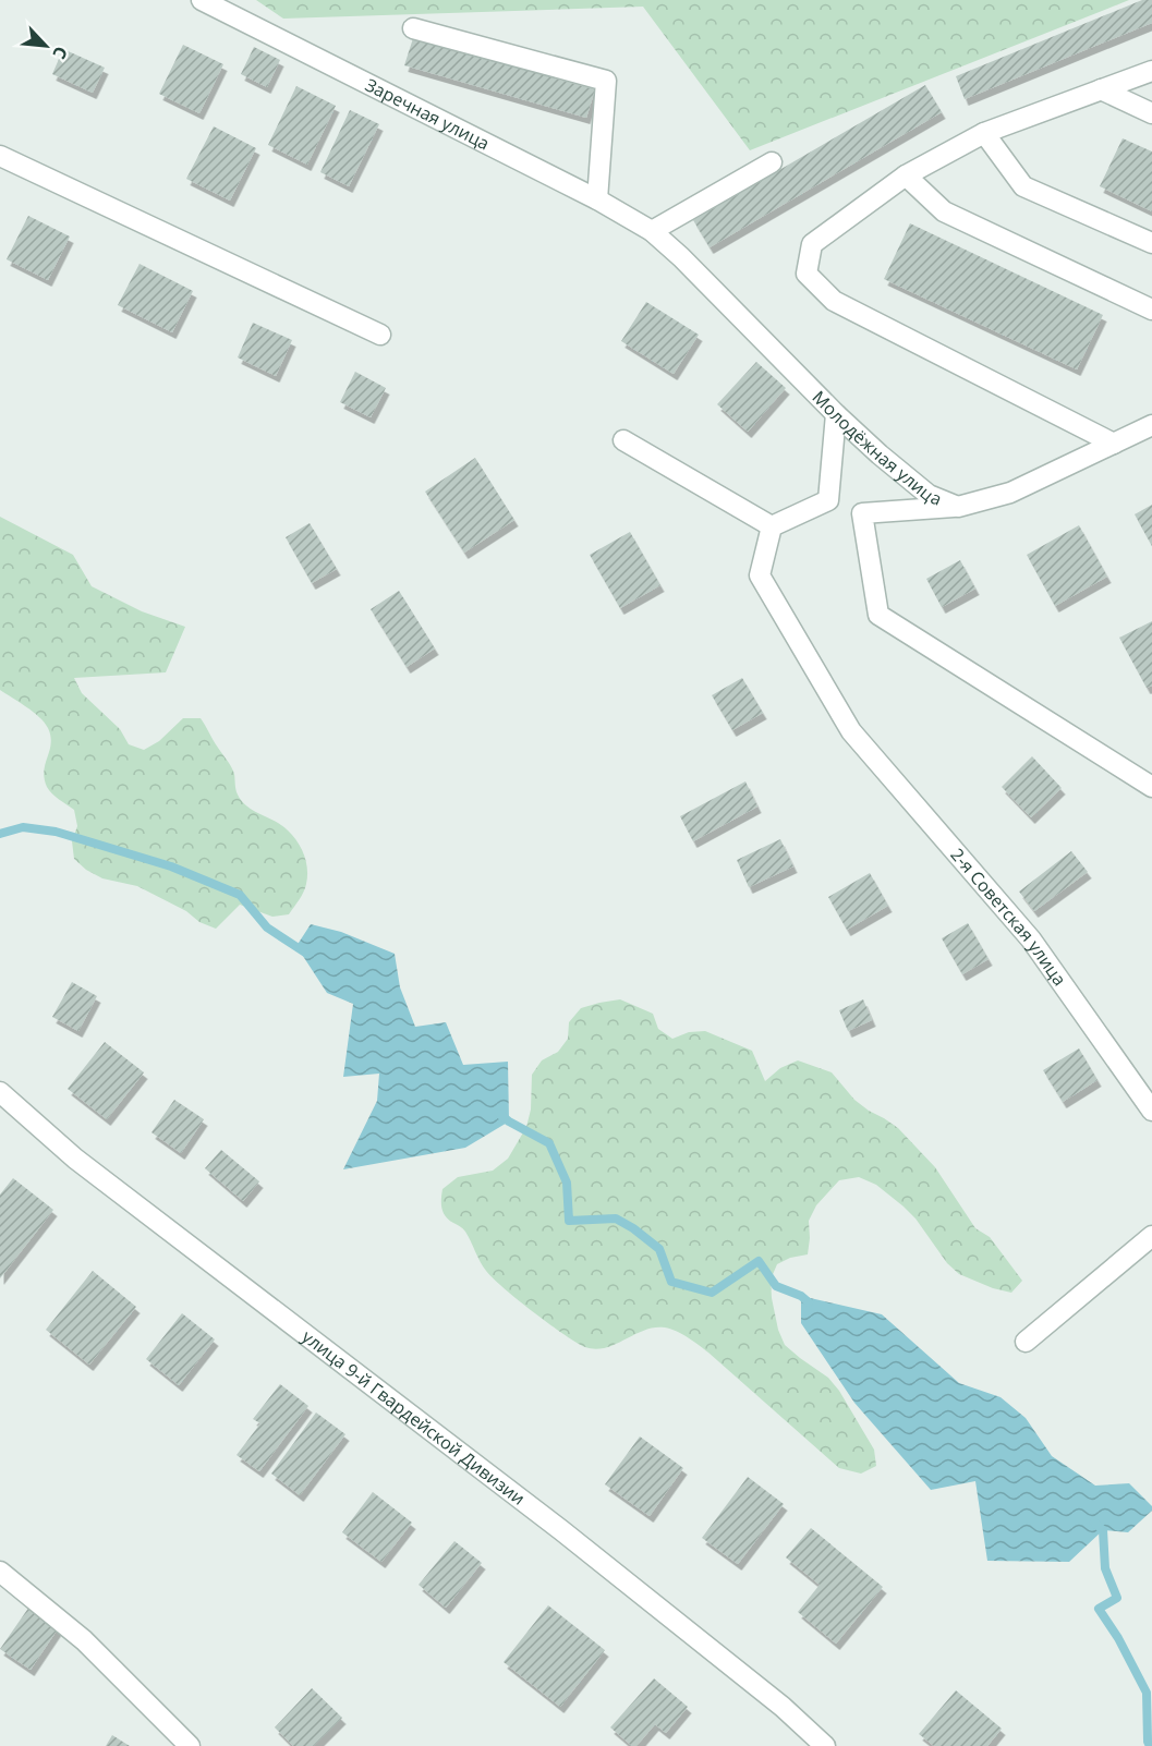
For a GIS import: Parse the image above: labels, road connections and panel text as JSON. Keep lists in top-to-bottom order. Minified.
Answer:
{"streets":{"street":["Заречная улица","Молодёжная улица","2-я Советская улица","улица 9-й Гвардейской Дивизии"]},"crossings":[["Заречная улица","Молодёжная улица"]],"north":"bottom right"}
